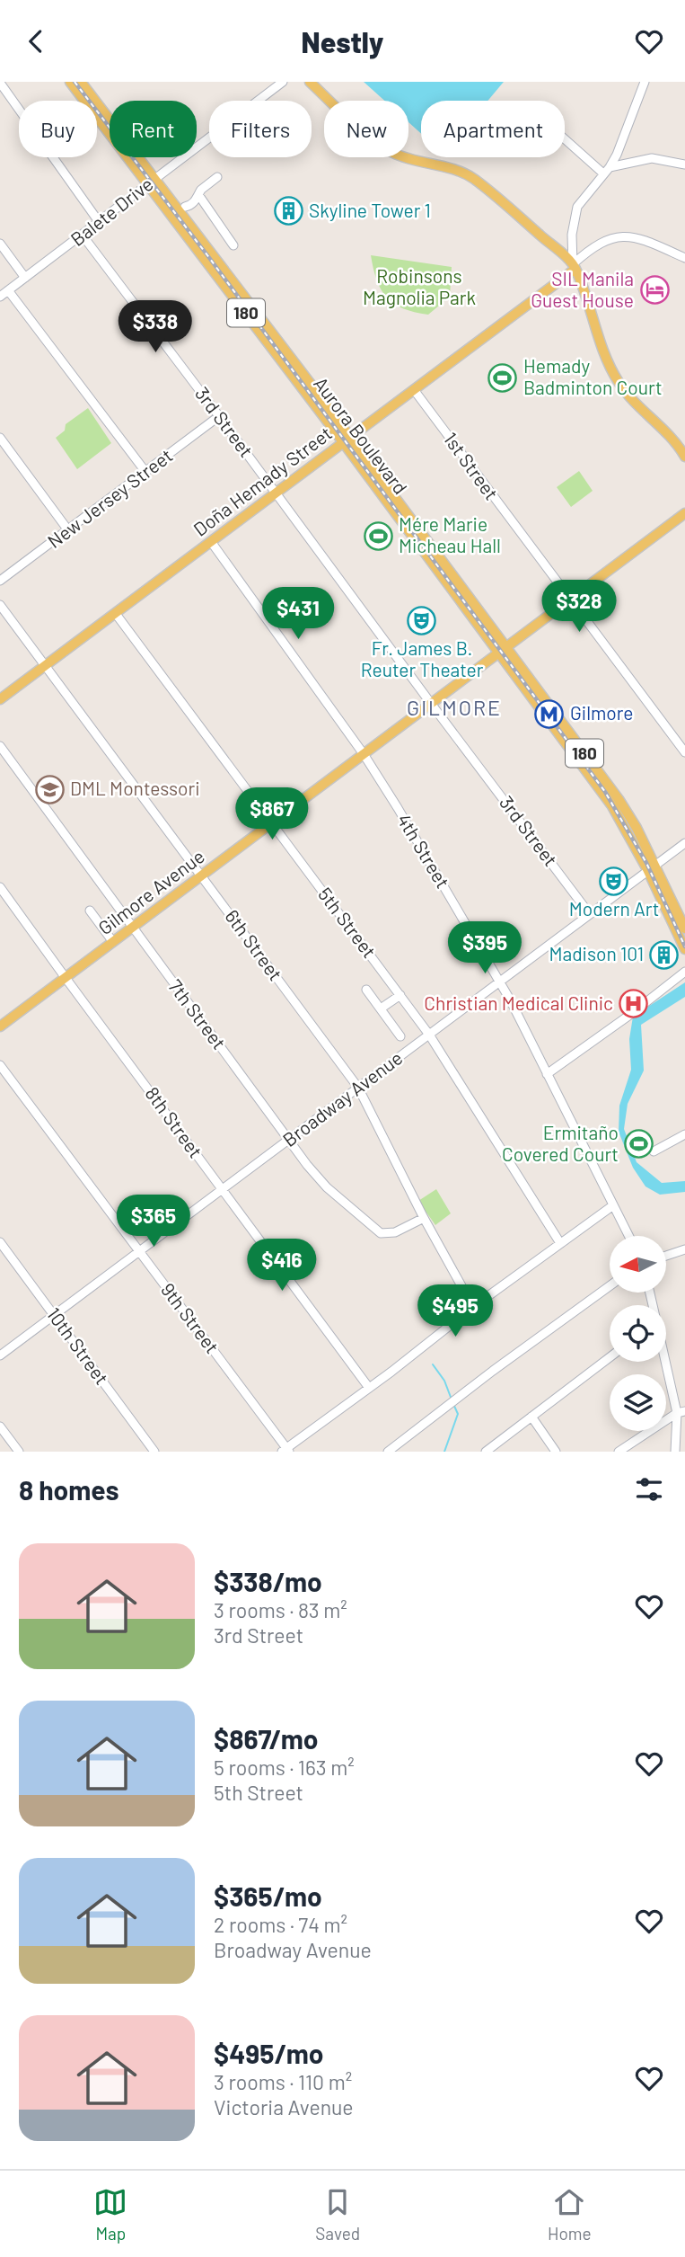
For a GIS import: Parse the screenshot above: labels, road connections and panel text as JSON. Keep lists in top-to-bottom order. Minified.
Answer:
{"streets":{"main road":["180","Aurora Boulevard","Doña Hemady Street","Gilmore Avenue"],"street":["Balete Drive","3rd Street","1st Street","New Jersey Street","4th Street","5th Street","6th Street","7th Street","Broadway Avenue","8th Street","9th Street","10th Street"]},"crossings":[["Balete Drive","3rd Street"],["Balete Drive","Aurora Boulevard"],["3rd Street","Doña Hemady Street"],["3rd Street","New Jersey Street"],["3rd Street","Gilmore Avenue"],["3rd Street","Broadway Avenue"],["Aurora Boulevard","Doña Hemady Street"],["Aurora Boulevard","Gilmore Avenue"],["Aurora Boulevard","Broadway Avenue"],["1st Street","Doña Hemady Street"],["1st Street","Gilmore Avenue"],["Doña Hemady Street","4th Street"],["Doña Hemady Street","5th Street"],["Doña Hemady Street","6th Street"],["4th Street","Gilmore Avenue"],["4th Street","Broadway Avenue"],["Gilmore Avenue","5th Street"],["Gilmore Avenue","6th Street"],["Gilmore Avenue","7th Street"],["Gilmore Avenue","8th Street"],["5th Street","Broadway Avenue"],["6th Street","7th Street"],["6th Street","Broadway Avenue"],["7th Street","Broadway Avenue"],["Broadway Avenue","8th Street"],["Broadway Avenue","9th Street"],["Broadway Avenue","10th Street"]],"districts":["GILMORE"],"parks":["Robinsons Magnolia Park"],"places":{"building":["Skyline Tower 1","Madison 101"],"hotel":["SIL Manila Guest House"],"sports":["Hemady Badminton Court","Mére Marie Micheau Hall","Ermitaño Covered Court"],"theatre":["Fr. James B. Reuter Theater","Modern Art"],"metro station":["Gilmore"],"school or university":["DML Montessori"],"hospital":["Christian Medical Clinic"]},"north":"left","page":{"header":"Nestly","chip":["Buy","Rent","Filters","New","Apartment"],"price":["$338","$328","$431","$867","$395","$365","$416","$495"],"heading":"8 homes","list":[{"name":"$338/mo","note":"3 rooms · 83 m² · 3rd Street"},{"name":"$867/mo","note":"5 rooms · 163 m² · 5th Street"},{"name":"$365/mo","note":"2 rooms · 74 m² · Broadway Avenue"},{"name":"$495/mo","note":"3 rooms · 110 m² · Victoria Avenue"}],"tabs":["Map","Saved","Home"]}}
